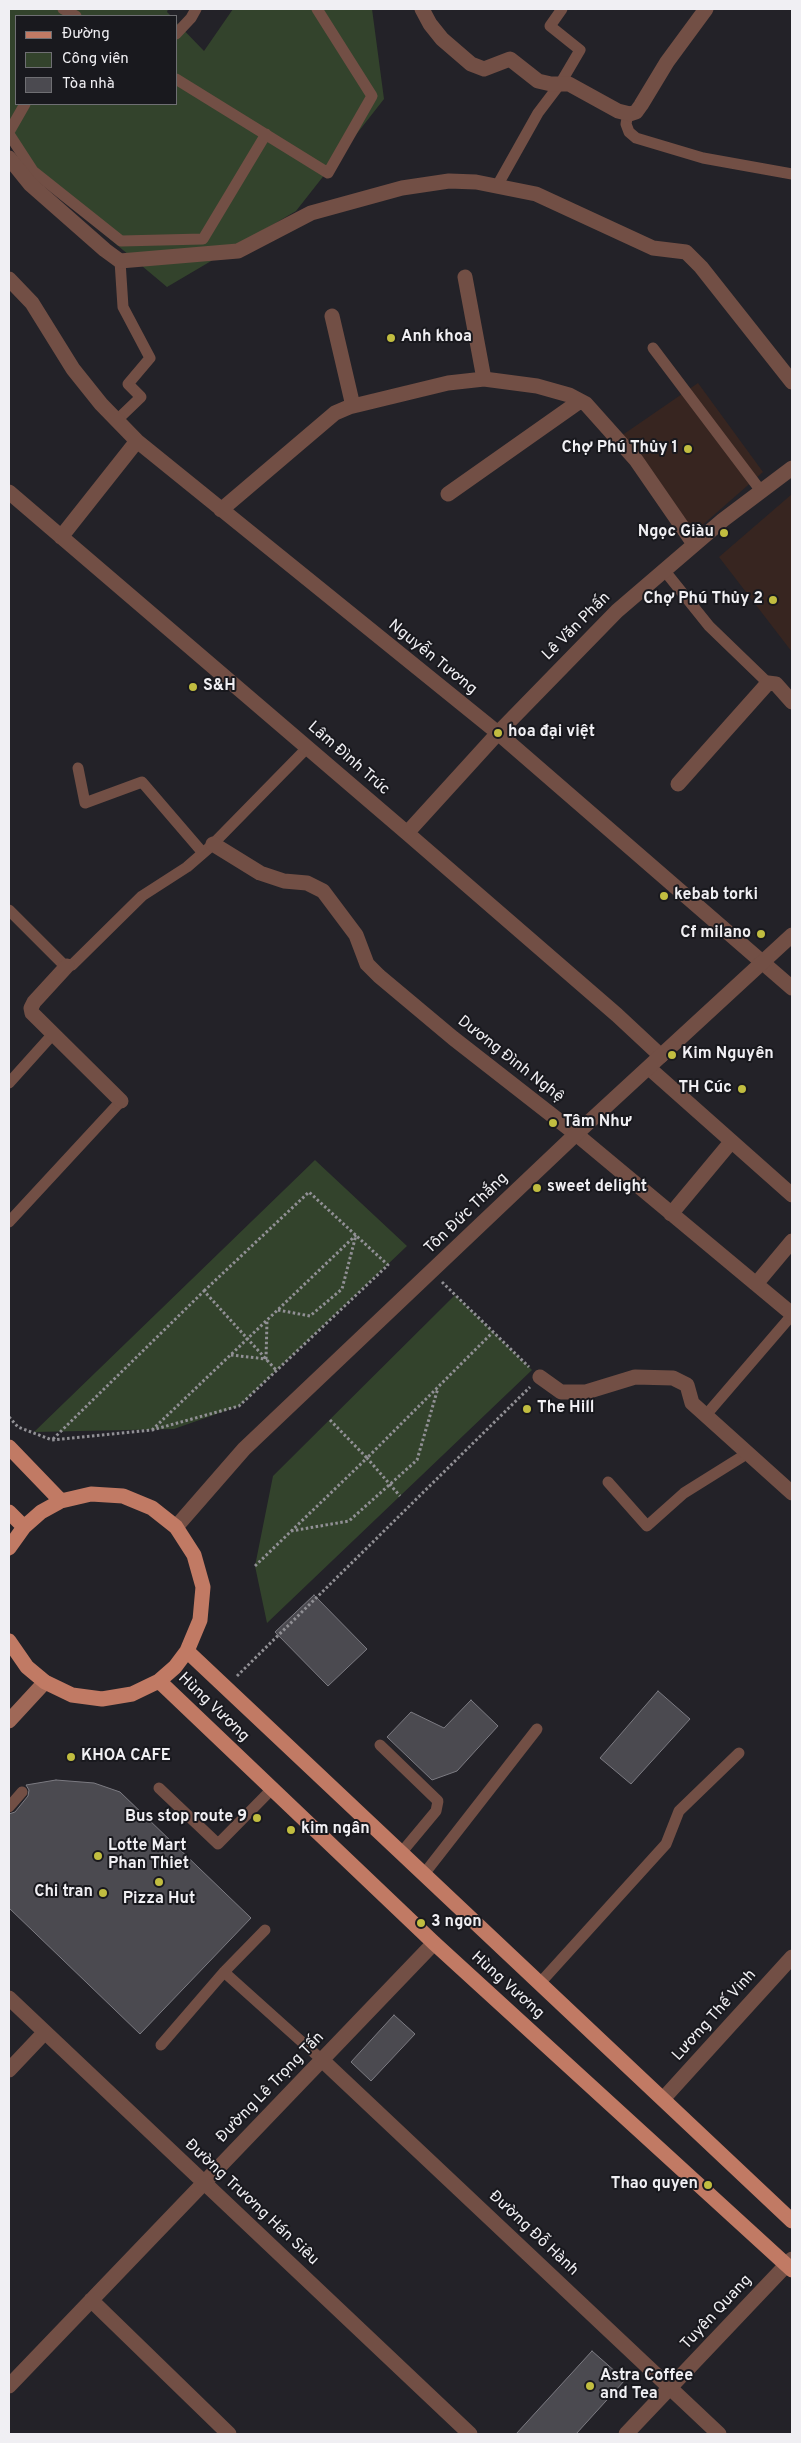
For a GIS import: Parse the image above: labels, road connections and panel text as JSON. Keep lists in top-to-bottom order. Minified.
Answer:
{"streets":{"main road":["Hùng Vương"],"street":["Lê Văn Phấn","Nguyễn Tương","Lâm Đình Trúc","Dương Đình Nghệ","Tôn Đức Thắng","Lương Thế Vinh","Đường Lê Trọng Tấn","Đường Trương Hán Siêu","Đường Đỗ Hành","Tuyên Quang"]},"crossings":[["Lê Văn Phấn","Nguyễn Tương"],["Lê Văn Phấn","Lâm Đình Trúc"],["Nguyễn Tương","Tôn Đức Thắng"],["Lâm Đình Trúc","Tôn Đức Thắng"],["Dương Đình Nghệ","Tôn Đức Thắng"],["Hùng Vương","Lương Thế Vinh"],["Hùng Vương","Đường Lê Trọng Tấn"],["Hùng Vương","Tuyên Quang"],["Đường Lê Trọng Tấn","Đường Trương Hán Siêu"],["Đường Lê Trọng Tấn","Đường Đỗ Hành"],["Đường Đỗ Hành","Tuyên Quang"]],"places":["Anh khoa","Chợ Phú Thủy 1","Ngọc Giàu","Chợ Phú Thủy 2","S&H","hoa đại việt","kebab torki","Cf milano","Kim Nguyên","TH Cúc","Tâm Như","sweet delight","The Hill","KHOA CAFE","Bus stop route 9","kim ngân","Lotte Mart Phan Thiet","Pizza Hut","Chi tran","3 ngon","Thao quyen","Astra Coffee and Tea"],"legend":["Đường","Công viên","Tòa nhà"]}
